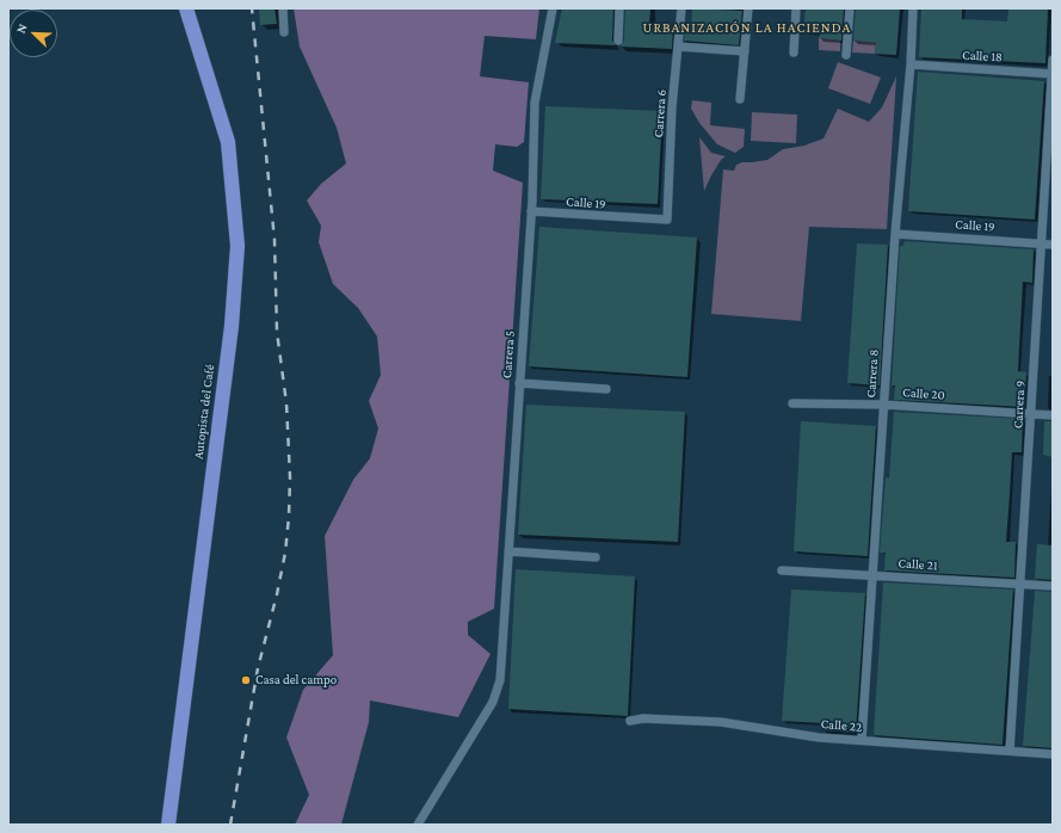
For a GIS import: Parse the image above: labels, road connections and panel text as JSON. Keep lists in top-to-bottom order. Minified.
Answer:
{"streets":{"highway":["Autopista del Café"],"street":["Calle 18","Carrera 6","Calle 19","Carrera 5","Carrera 8","Calle 20","Carrera 9","Calle 21","Calle 22"]},"crossings":[["Calle 18","Carrera 8"],["Calle 18","Carrera 9"],["Carrera 6","Calle 19"],["Calle 19","Carrera 5"],["Calle 19","Carrera 8"],["Calle 19","Carrera 9"],["Carrera 8","Calle 20"],["Carrera 8","Calle 21"],["Carrera 8","Calle 22"],["Calle 20","Carrera 9"],["Carrera 9","Calle 21"],["Carrera 9","Calle 22"]],"districts":["URBANIZACIÓN LA HACIENDA"],"places":["Casa del campo"],"north":"top left"}
